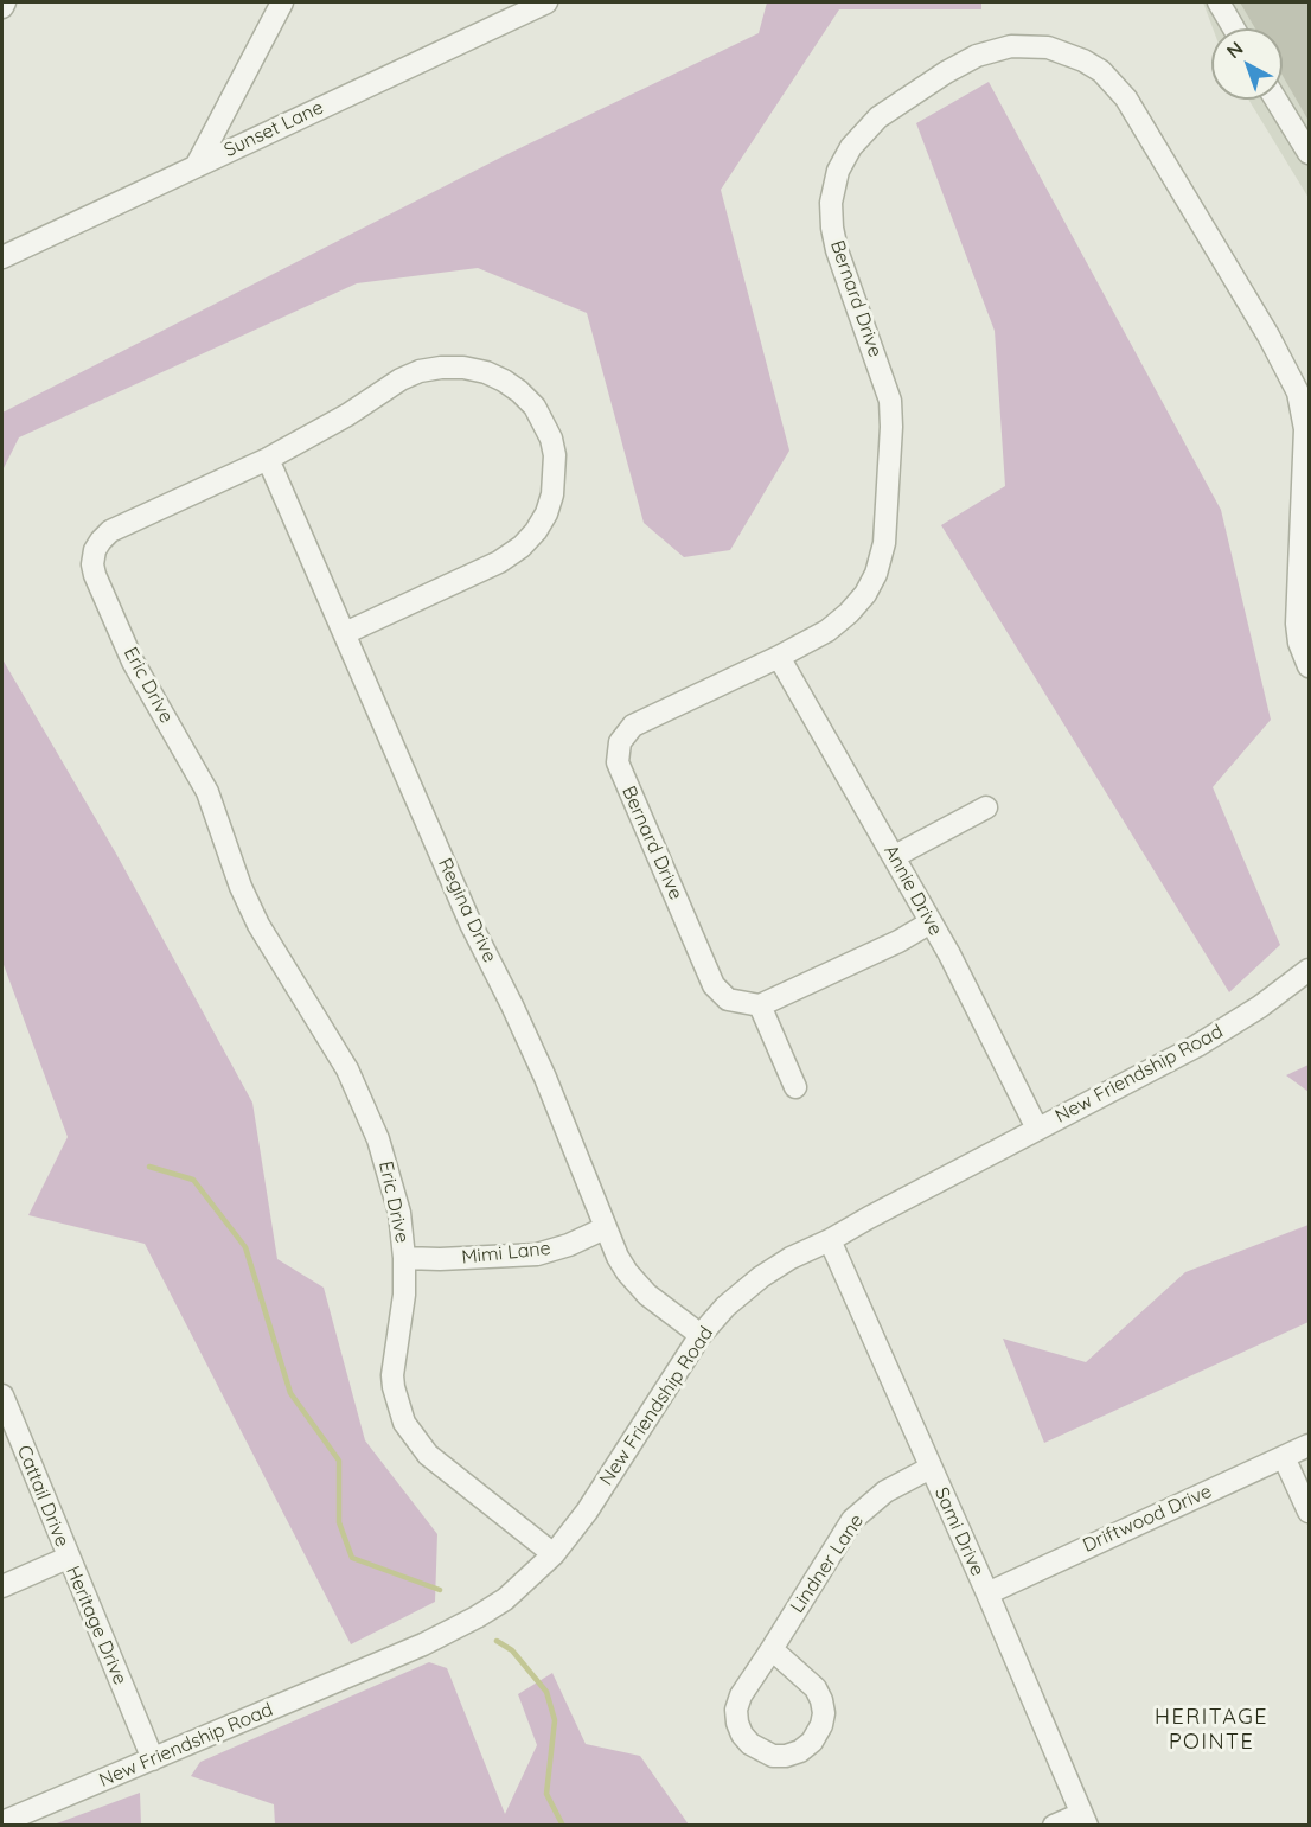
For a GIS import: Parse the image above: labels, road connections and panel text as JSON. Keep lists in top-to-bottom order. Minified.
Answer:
{"streets":{"street":["Sunset Lane","Bernard Drive","Eric Drive","Annie Drive","Regina Drive","New Friendship Road","Mimi Lane","Cattail Drive","Driftwood Drive","Sami Drive","Lindner Lane","Heritage Drive"]},"crossings":[["Bernard Drive","Annie Drive"],["Eric Drive","Regina Drive"],["Eric Drive","New Friendship Road"],["Eric Drive","Mimi Lane"],["Annie Drive","New Friendship Road"],["Regina Drive","New Friendship Road"],["Regina Drive","Mimi Lane"],["New Friendship Road","Sami Drive"],["New Friendship Road","Heritage Drive"],["Cattail Drive","Heritage Drive"],["Driftwood Drive","Sami Drive"],["Sami Drive","Lindner Lane"]],"districts":["HERITAGE POINTE"],"north":"top left"}
